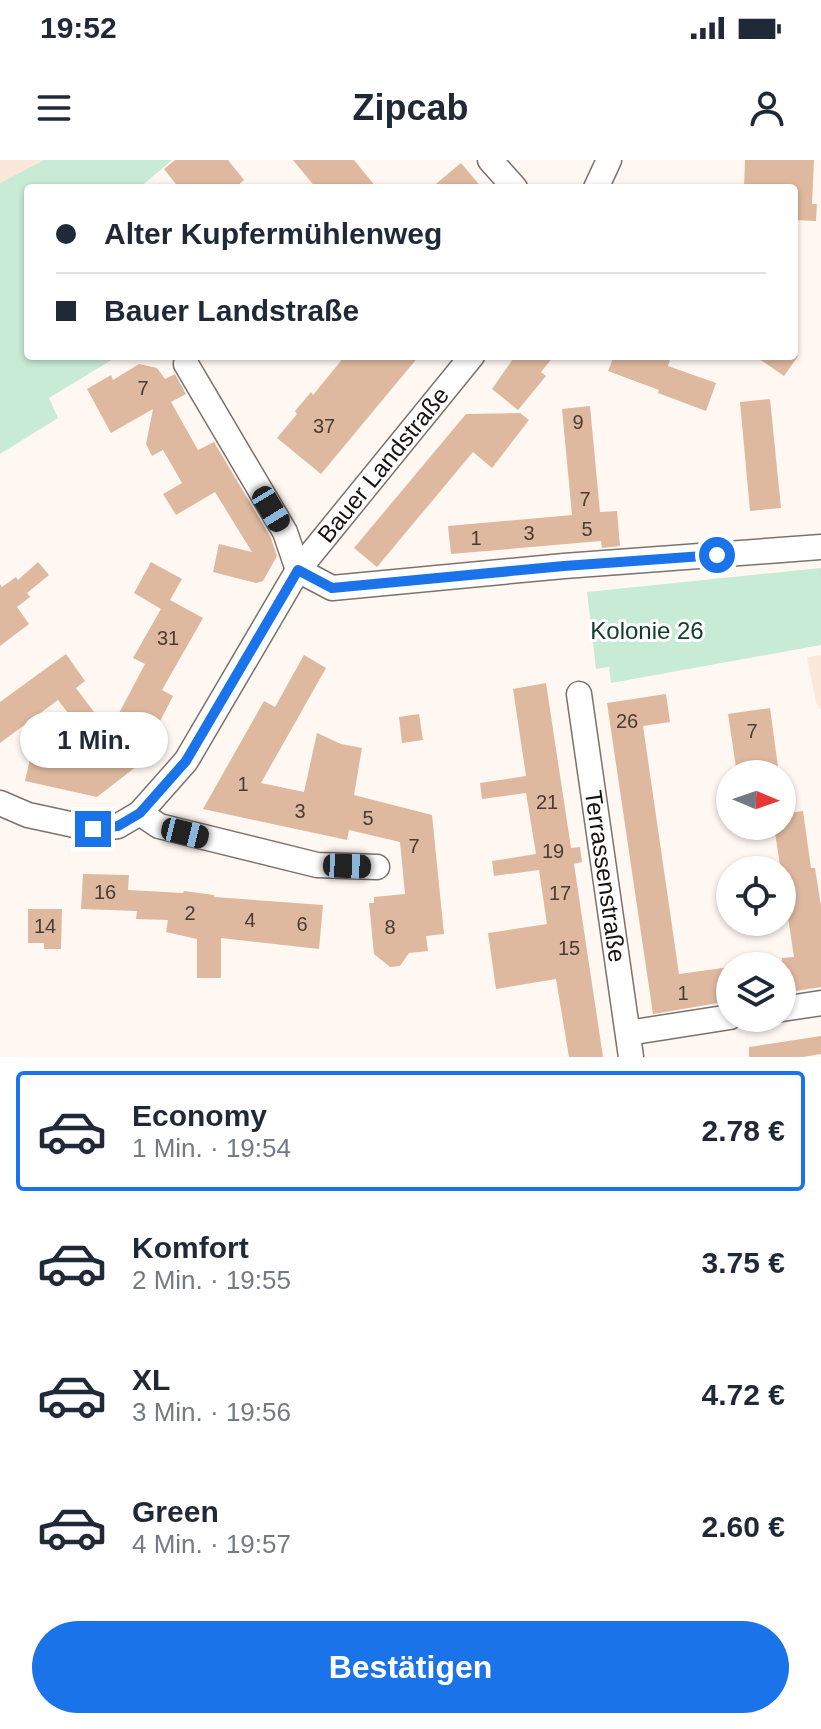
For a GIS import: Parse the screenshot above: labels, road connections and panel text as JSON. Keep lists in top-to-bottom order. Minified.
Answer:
{"streets":{"street":["Bauer Landstraße","Terrassenstraße"]},"parks":["Kolonie 26"],"house_numbers":["7","9","37","7","5","3","1","31","26","7","1","21","3","5","7","19","16","17","2","4","6","14","8","15","1"],"north":"right","page":{"status":"19:52","header":"Zipcab","banner":["Alter Kupfermühlenweg","Bauer Landstraße"],"bubble":"1 Min.","list":[{"name":"Economy","note":"1 Min. · 19:54","value":"2.78 €"},{"name":"Komfort","note":"2 Min. · 19:55","value":"3.75 €"},{"name":"XL","note":"3 Min. · 19:56","value":"4.72 €"},{"name":"Green","note":"4 Min. · 19:57","value":"2.60 €"}],"buttons":"Bestätigen"}}
